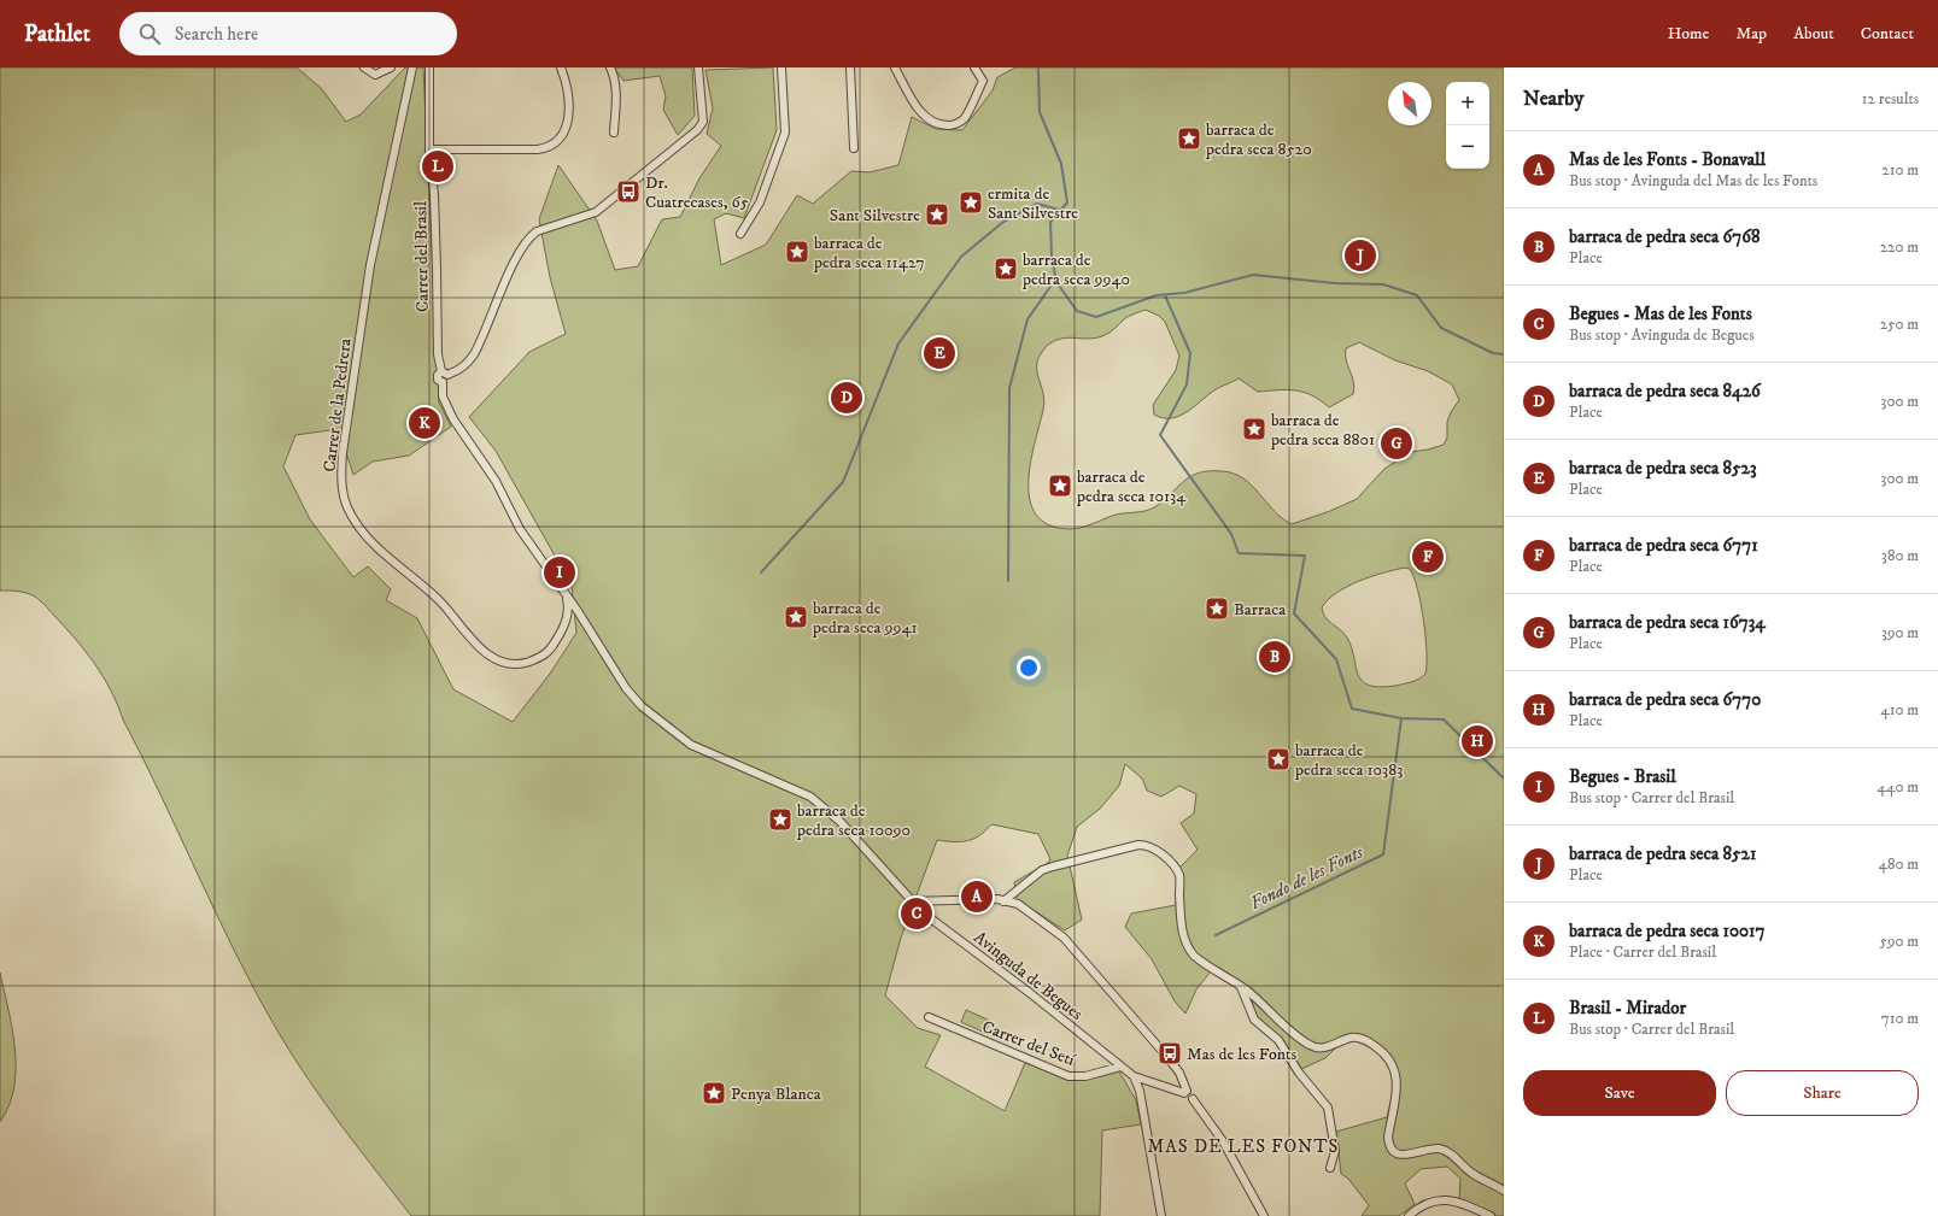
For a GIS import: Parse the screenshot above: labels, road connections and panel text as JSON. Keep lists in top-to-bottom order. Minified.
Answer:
{"streets":{"street":["Carrer del Brasil","Carrer de la Pedrera","Avinguda de Begues","Carrer del Setí"]},"crossings":[["Carrer del Brasil","Carrer de la Pedrera"],["Carrer del Brasil","Avinguda de Begues"],["Carrer de la Pedrera","Avinguda de Begues"],["Avinguda de Begues","Carrer del Setí"]],"districts":["MAS DE LES FONTS"],"water":["Fondo de les Fonts"],"places":{"place":["barraca de pedra seca 8520","ermita de Sant Silvestre","Sant Silvestre","barraca de pedra seca 11427","barraca de pedra seca 9940","barraca de pedra seca 8801","barraca de pedra seca 10134","Barraca","barraca de pedra seca 9941","barraca de pedra seca 10383","barraca de pedra seca 10090","Penya Blanca"],"bus stop":["Dr. Cuatrecases, 65","Mas de les Fonts"]},"north":"top left","page":{"header":"Pathlet","search":"Search here","nav":["Home","Map","About","Contact"],"heading":["Nearby","12 results"],"map_buttons":["+","−"],"list":[{"mark":"A","name":"Mas de les Fonts - Bonavall","note":"Bus stop · Avinguda del Mas de les Fonts","value":"210 m"},{"mark":"B","name":"barraca de pedra seca 6768","note":"Place","value":"220 m"},{"mark":"C","name":"Begues - Mas de les Fonts","note":"Bus stop · Avinguda de Begues","value":"250 m"},{"mark":"D","name":"barraca de pedra seca 8426","note":"Place","value":"300 m"},{"mark":"E","name":"barraca de pedra seca 8523","note":"Place","value":"300 m"},{"mark":"F","name":"barraca de pedra seca 6771","note":"Place","value":"380 m"},{"mark":"G","name":"barraca de pedra seca 16734","note":"Place","value":"390 m"},{"mark":"H","name":"barraca de pedra seca 6770","note":"Place","value":"410 m"},{"mark":"I","name":"Begues - Brasil","note":"Bus stop · Carrer del Brasil","value":"440 m"},{"mark":"J","name":"barraca de pedra seca 8521","note":"Place","value":"480 m"},{"mark":"K","name":"barraca de pedra seca 10017","note":"Place · Carrer del Brasil","value":"590 m"},{"mark":"L","name":"Brasil - Mirador","note":"Bus stop · Carrer del Brasil","value":"710 m"}],"pins":["L","J","E","D","K","G","F","I","B","H","A","C"],"buttons":["Save","Share"]}}
